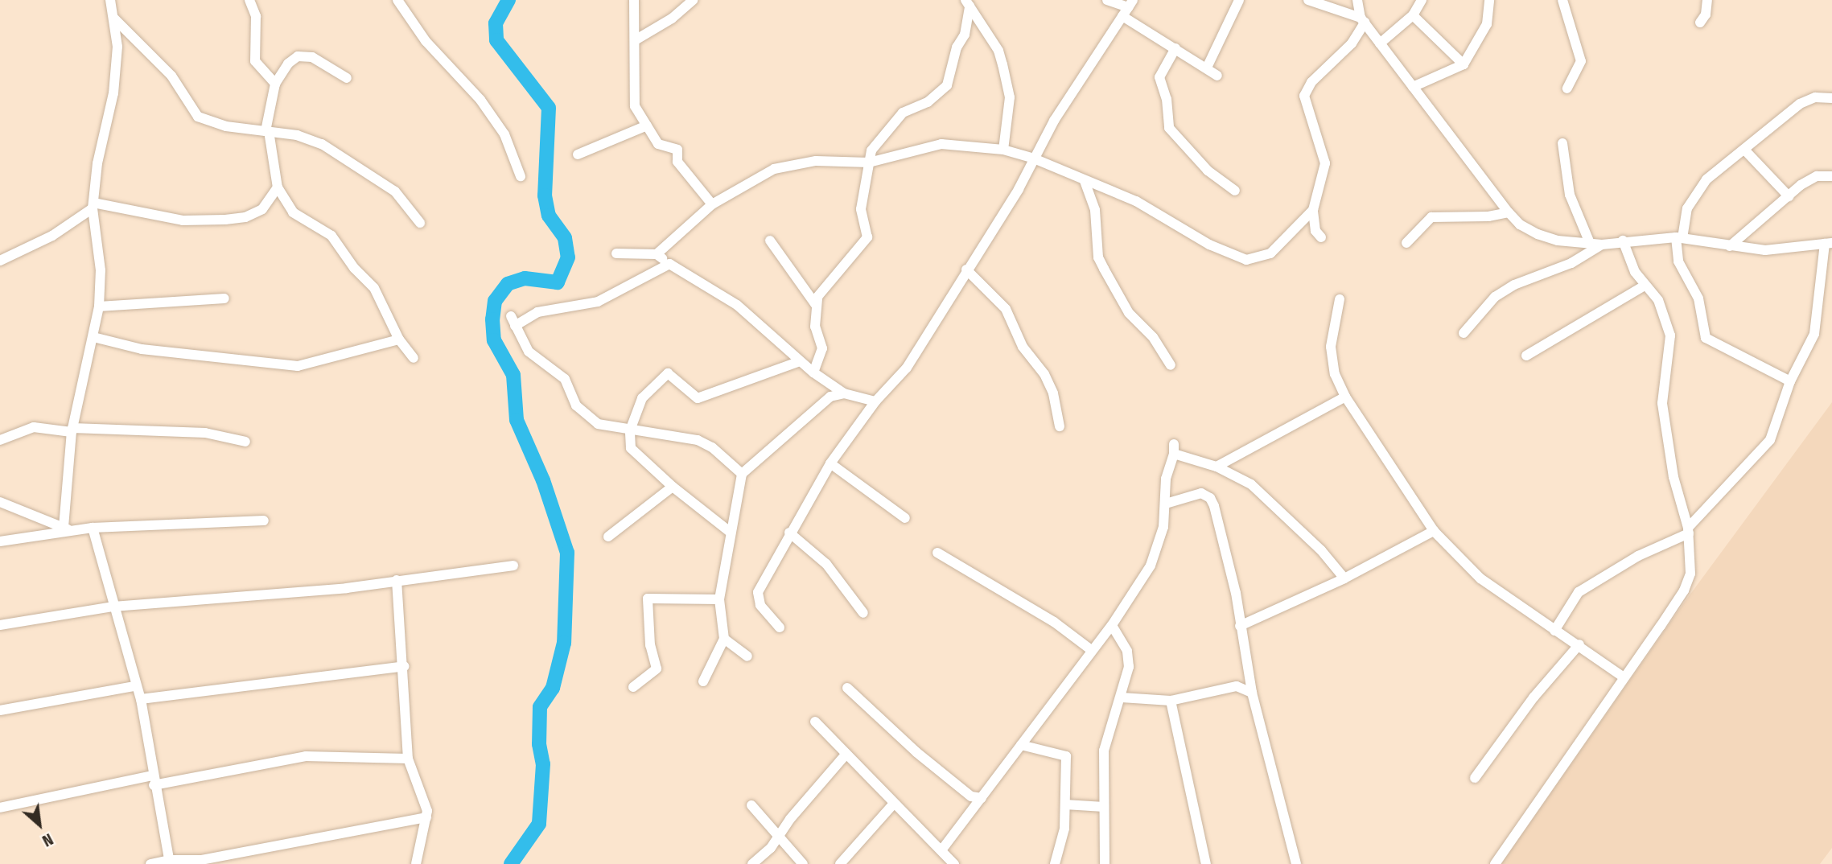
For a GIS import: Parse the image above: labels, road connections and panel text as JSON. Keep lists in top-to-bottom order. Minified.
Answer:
{"north":"bottom right"}
